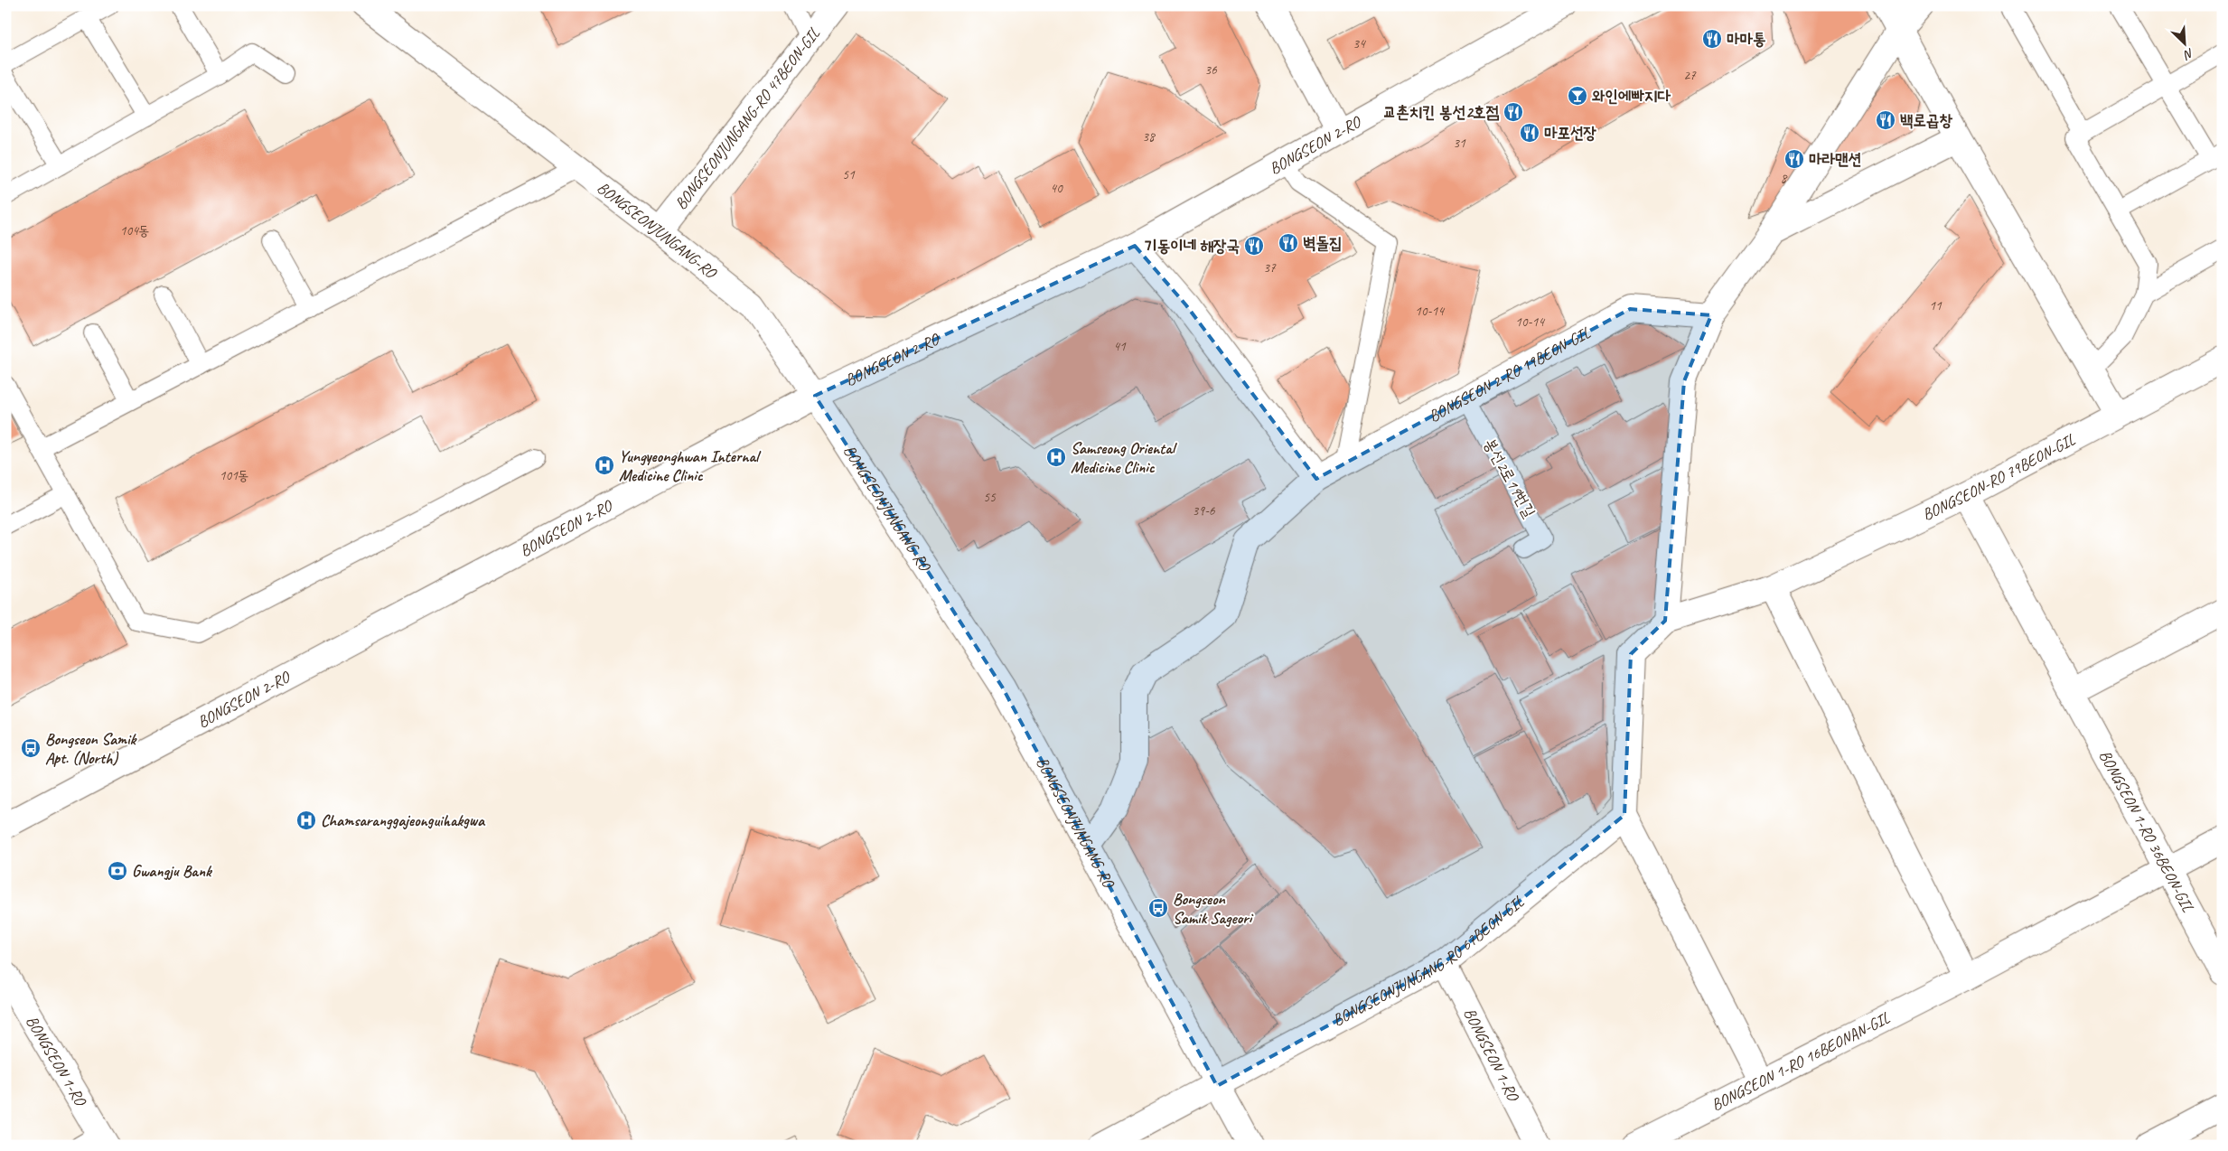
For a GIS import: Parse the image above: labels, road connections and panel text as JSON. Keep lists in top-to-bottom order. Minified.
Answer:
{"streets":{"street":["BONGSEONJUNGANG-RO 47BEON-GIL","BONGSEON 2-RO","BONGSEONJUNGANG-RO","BONGSEON 2-RO 19BEON-GIL","BONGSEON-RO 79BEON-GIL","BONGSEON 1-RO 36BEON-GIL","BONGSEONJUNGANG-RO 67BEON-GIL","BONGSEON 1-RO","BONGSEON 1-RO 16BEONAN-GIL"],"lane":["봉선2로19번길"]},"crossings":[["BONGSEONJUNGANG-RO 47BEON-GIL","BONGSEONJUNGANG-RO"],["BONGSEON 2-RO","BONGSEONJUNGANG-RO"],["BONGSEONJUNGANG-RO","BONGSEON 2-RO 19BEON-GIL"],["BONGSEONJUNGANG-RO","BONGSEONJUNGANG-RO 67BEON-GIL"],["BONGSEON 2-RO 19BEON-GIL","봉선2로19번길"],["BONGSEON-RO 79BEON-GIL","BONGSEON 1-RO 36BEON-GIL"],["BONGSEON 1-RO 36BEON-GIL","BONGSEON 1-RO 16BEONAN-GIL"],["BONGSEONJUNGANG-RO 67BEON-GIL","BONGSEON 1-RO"]],"places":{"restaurant":["마마통","교촌치킨 봉선2호점","백로곱창","마포선장","마라맨션","벽돌집","기동이네 해장국"],"bar":["와인에빠지다"],"hospital":["Samseong Oriental Medicine Clinic","Yungyeonghwan Internal Medicine Clinic","Chamsaranggajeonguihakgwa"],"bus stop":["Bongseon Samik Apt. (North)","Bongseon Samik Sageori"],"bank":["Gwangju Bank"]},"house_numbers":["34","36","27","38","31","51","8","40","104동","37","11","10-14","10-14","41","101동","55","39-6"],"north":"bottom right"}
